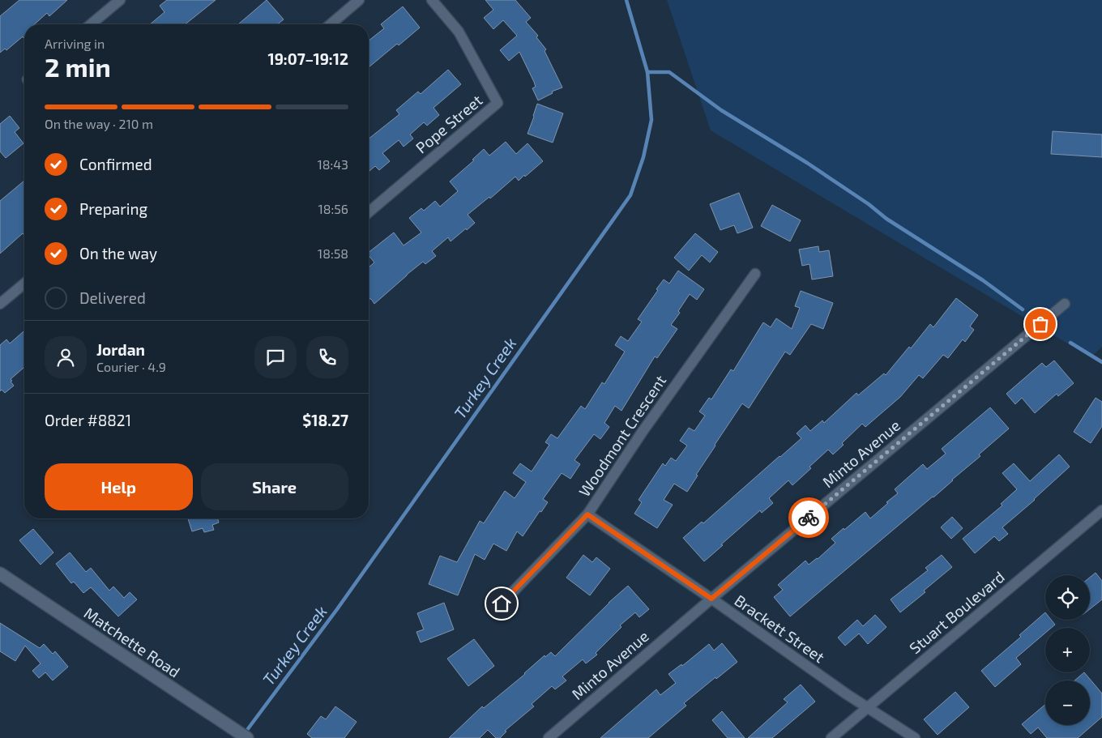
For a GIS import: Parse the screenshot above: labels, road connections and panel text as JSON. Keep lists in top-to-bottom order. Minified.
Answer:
{"streets":{"street":["Pope Street","Woodmont Crescent","Minto Avenue","Stuart Boulevard","Brackett Street","Matchette Road"]},"crossings":[["Woodmont Crescent","Brackett Street"],["Minto Avenue","Brackett Street"],["Stuart Boulevard","Brackett Street"]],"water":["Turkey Creek"],"page":{"heading":["2 min","Arriving in","19:07–19:12"],"panel":["Jordan","Courier · 4.9","Order #8821","$18.27"],"bar":"On the way · 210 m","list":[["Confirmed","18:43"],["Preparing","18:56"],["On the way","18:58"],"Delivered"],"buttons":["Help","Share"],"map_buttons":["+","−"]}}
